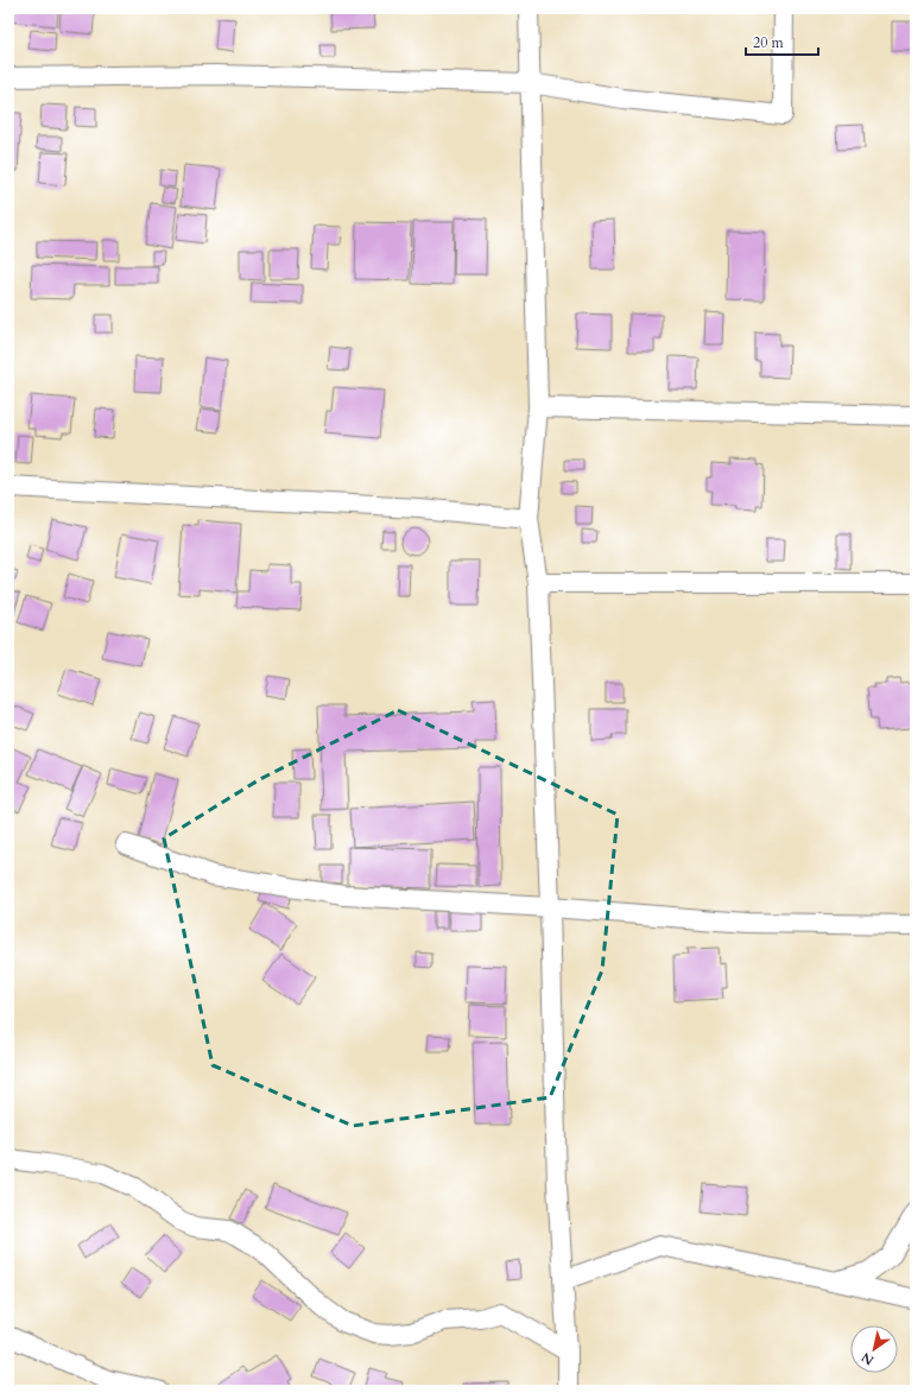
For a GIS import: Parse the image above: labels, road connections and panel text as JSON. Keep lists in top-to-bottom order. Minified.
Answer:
{"scale_bar":"20 m","north":"bottom left"}
